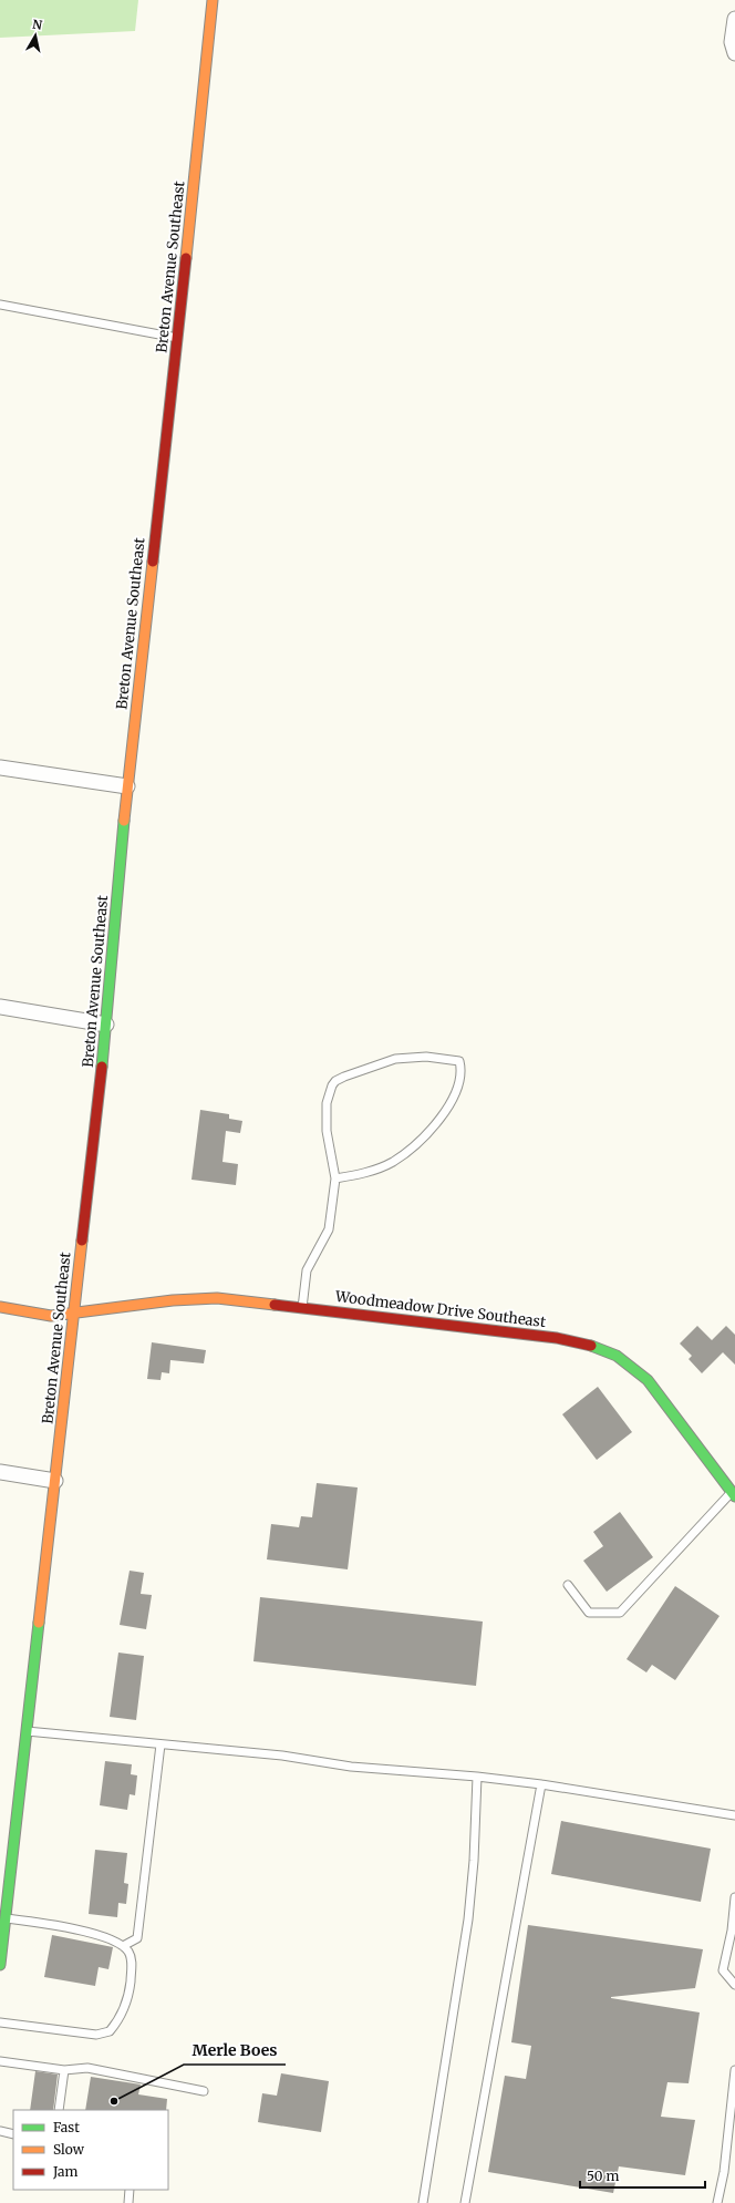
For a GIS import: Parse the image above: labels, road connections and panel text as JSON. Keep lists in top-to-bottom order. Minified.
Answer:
{"streets":{"main road":["Breton Avenue Southeast","Woodmeadow Drive Southeast"]},"crossings":[["Breton Avenue Southeast","Woodmeadow Drive Southeast"]],"places":["Merle Boes"],"legend":["Fast","Slow","Jam"],"scale_bar":"50 m","north":"top"}
